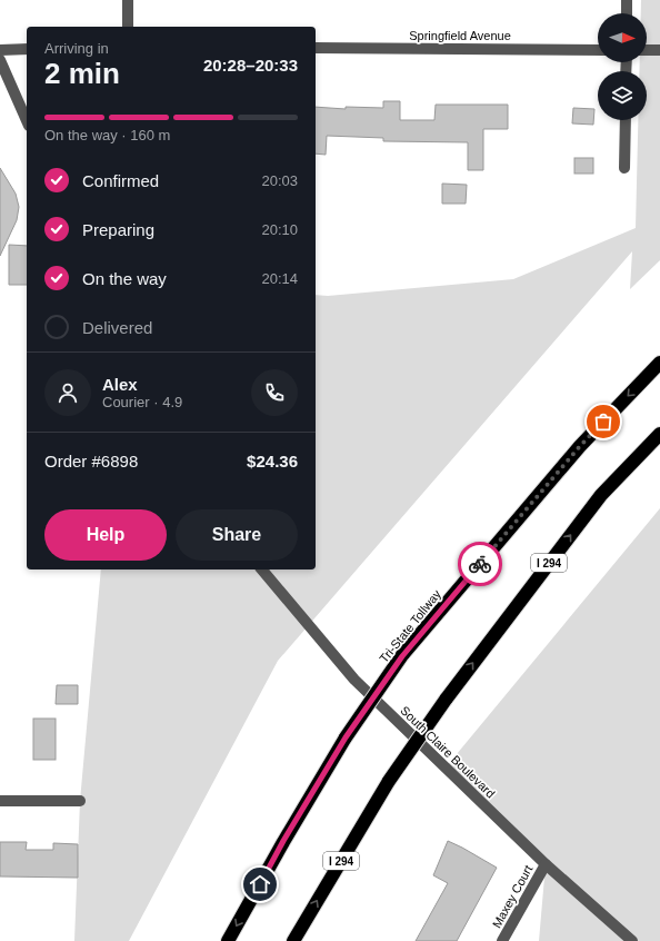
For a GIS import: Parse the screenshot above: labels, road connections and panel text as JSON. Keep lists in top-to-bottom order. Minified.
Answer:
{"streets":{"highway":["I 294","Tri-State Tollway"],"street":["Springfield Avenue","South Claire Boulevard","Maxey Court"]},"crossings":[["South Claire Boulevard","Maxey Court"]],"north":"right","page":{"heading":["2 min","Arriving in","20:28–20:33"],"panel":["Alex","Courier · 4.9","Order #6898","$24.36"],"bar":"On the way · 160 m","list":[["Confirmed","20:03"],["Preparing","20:10"],["On the way","20:14"],"Delivered"],"buttons":["Help","Share"]}}
